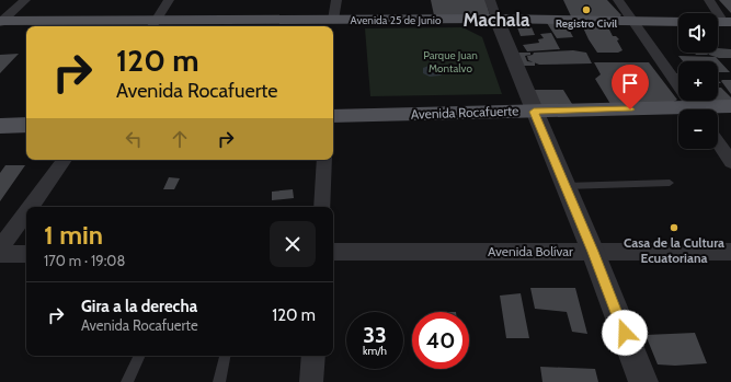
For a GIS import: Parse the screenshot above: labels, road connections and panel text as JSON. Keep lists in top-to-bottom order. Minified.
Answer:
{"streets":{"main road":["Avenida 25 de Junio","Avenida Rocafuerte"],"street":["Avenida Bolívar"]},"districts":["Machala"],"parks":["Parque Juan Montalvo"],"places":["Registro Civil","Casa de la Cultura Ecuatoriana"],"page":{"map_buttons":["+","−"],"turn":["120 m","Avenida Rocafuerte"],"heading":["1 min","170 m · 19:08"],"list":[{"name":"Gira a la derecha","note":"Avenida Rocafuerte","value":"120 m"}],"speed":"33 km/h","limit":"40"}}
